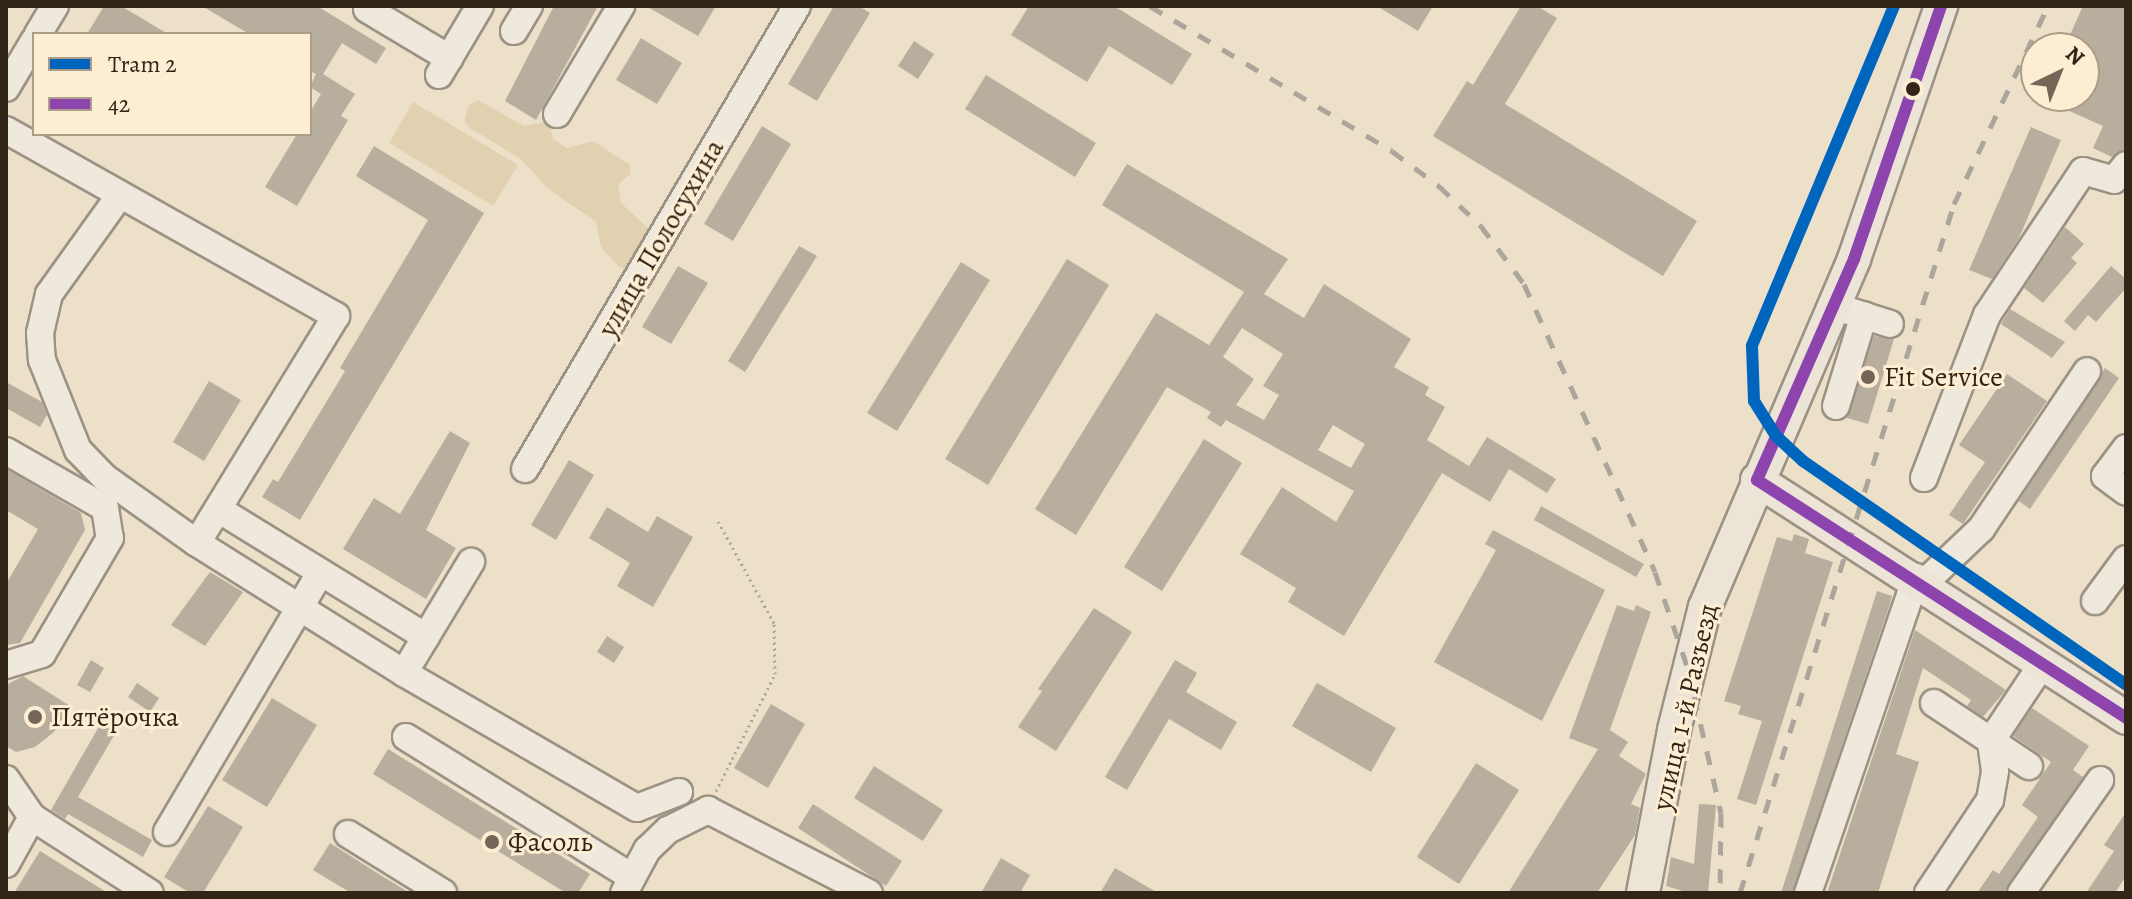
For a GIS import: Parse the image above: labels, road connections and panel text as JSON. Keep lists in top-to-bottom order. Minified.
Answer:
{"streets":{"main road":["улица 1-й Разъезд"],"street":["улица Полосухина"]},"places":["Fit Service","Пятёрочка","Фасоль"],"lines":["tram line 2","transit line 42"],"legend":["Tram 2","42"],"north":"top right"}
